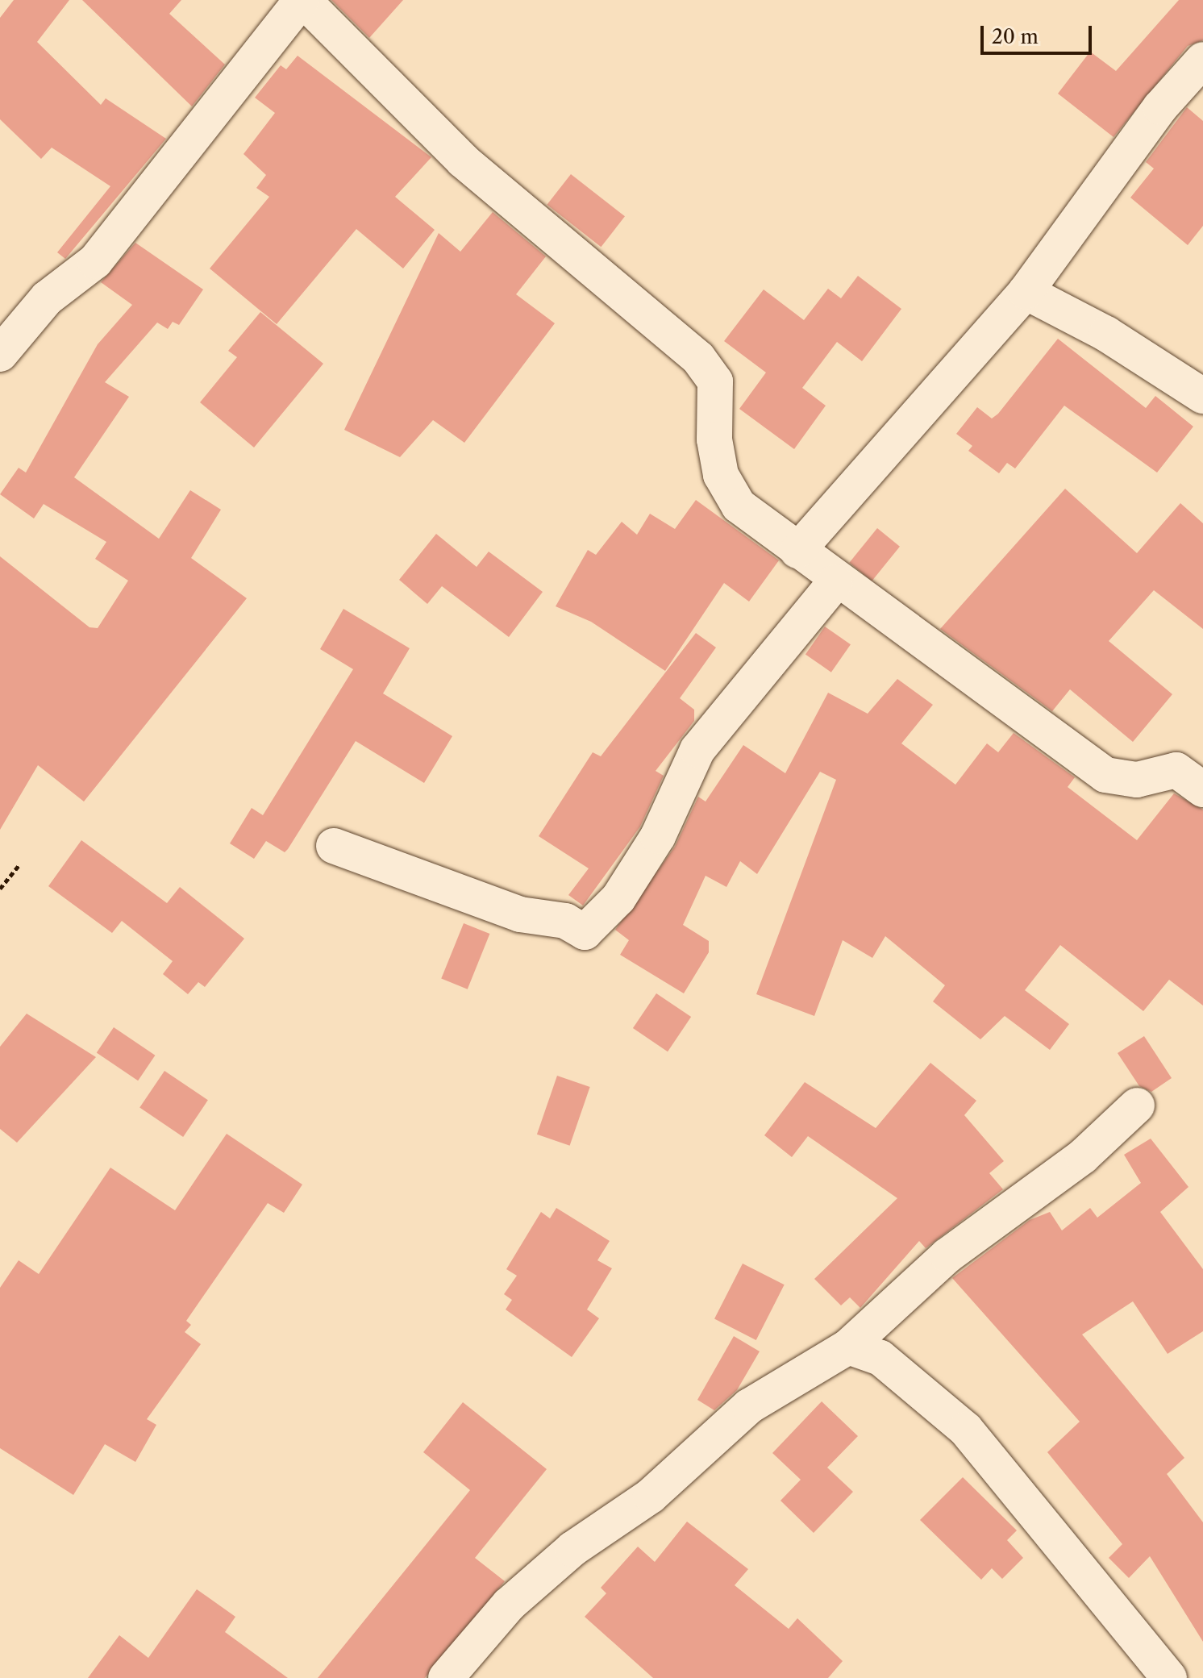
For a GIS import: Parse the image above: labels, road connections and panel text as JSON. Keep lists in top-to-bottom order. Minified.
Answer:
{"scale_bar":"20 m"}
